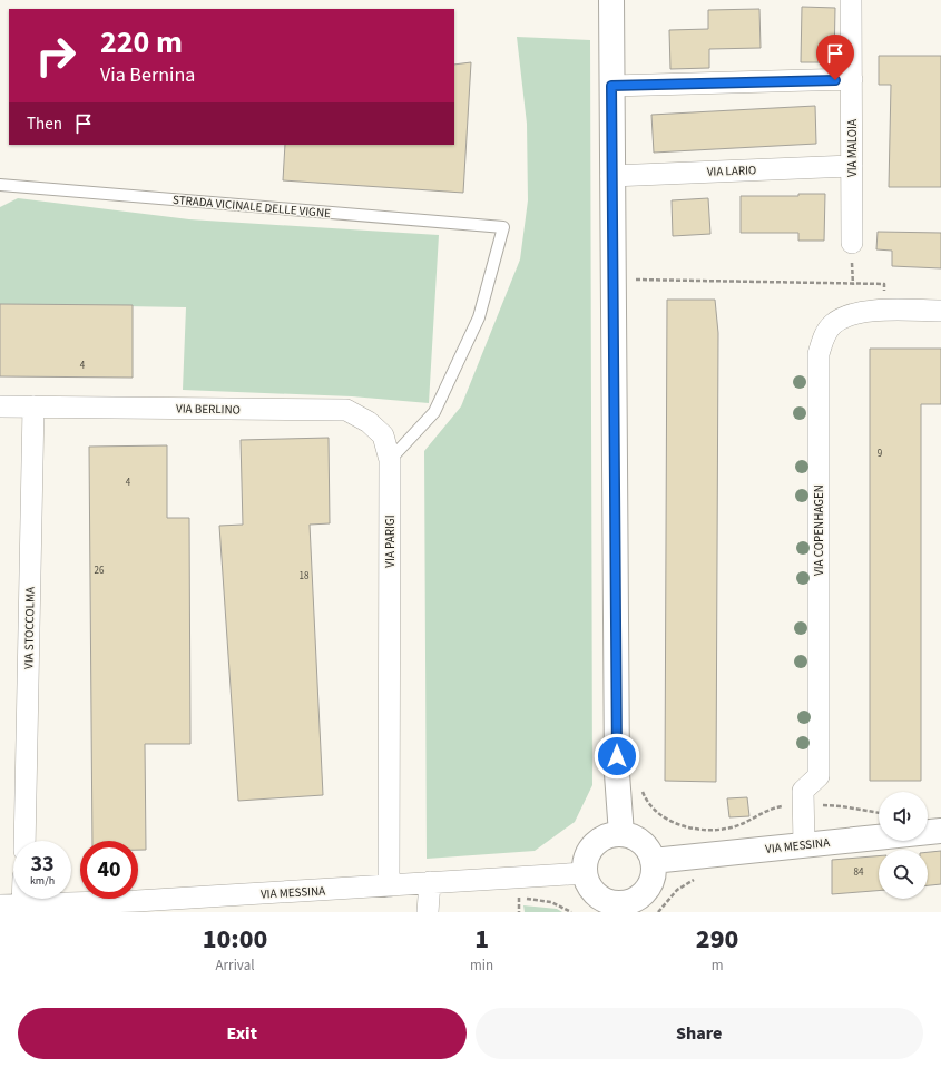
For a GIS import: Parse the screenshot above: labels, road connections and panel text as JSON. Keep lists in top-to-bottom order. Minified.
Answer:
{"streets":{"street":["VIA MALOIA","VIA LARIO","VIA BERLINO","VIA COPENHAGEN","VIA PARIGI","VIA STOCCOLMA","VIA MESSINA"],"lane":["STRADA VICINALE DELLE VIGNE"]},"crossings":[["VIA MALOIA","VIA LARIO"],["STRADA VICINALE DELLE VIGNE","VIA BERLINO"],["STRADA VICINALE DELLE VIGNE","VIA PARIGI"],["VIA BERLINO","VIA PARIGI"],["VIA BERLINO","VIA STOCCOLMA"],["VIA COPENHAGEN","VIA MESSINA"],["VIA PARIGI","VIA MESSINA"]],"house_numbers":["4","9","4","26","18","84"],"page":{"turn":["220 m","Via Bernina"],"then":"Then","speed":"33 km/h","limit":"40","eta":["10:00","Arrival","1","min","290","m"],"buttons":["Exit","Share"]}}
